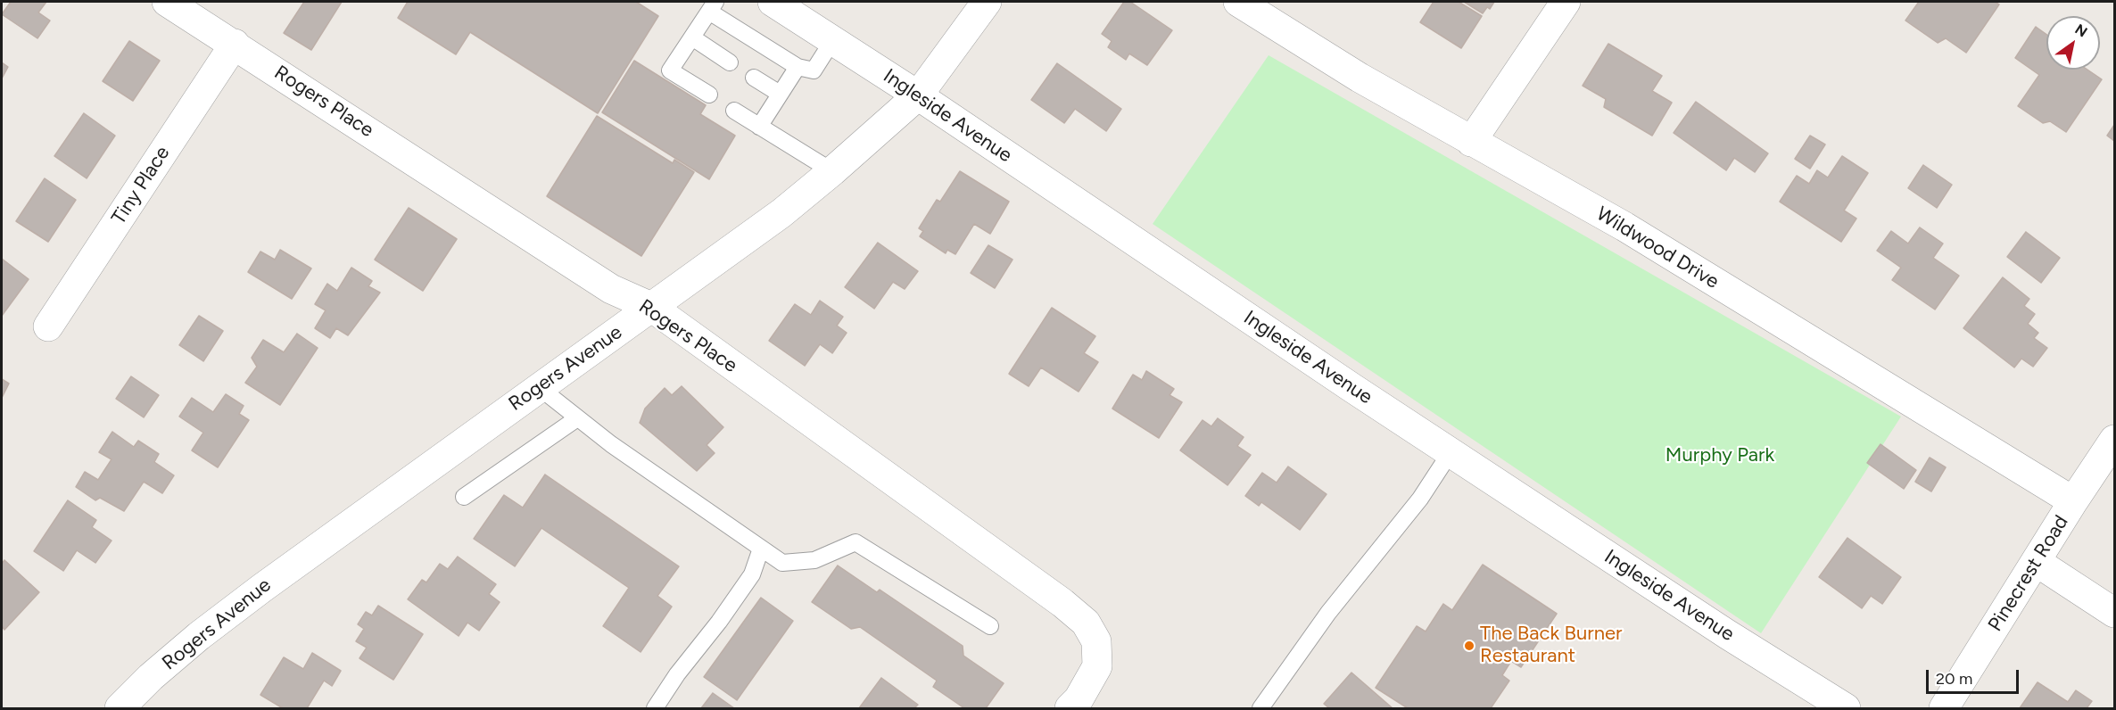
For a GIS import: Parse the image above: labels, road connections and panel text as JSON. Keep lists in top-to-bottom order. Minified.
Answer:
{"streets":{"street":["Rogers Place","Ingleside Avenue","Tiny Place","Wildwood Drive","Rogers Avenue","Pinecrest Road"]},"crossings":[["Rogers Place","Tiny Place"],["Rogers Place","Rogers Avenue"],["Ingleside Avenue","Rogers Avenue"],["Wildwood Drive","Pinecrest Road"]],"parks":["Murphy Park"],"places":["The Back Burner Restaurant"],"scale_bar":"20 m","north":"top right"}
